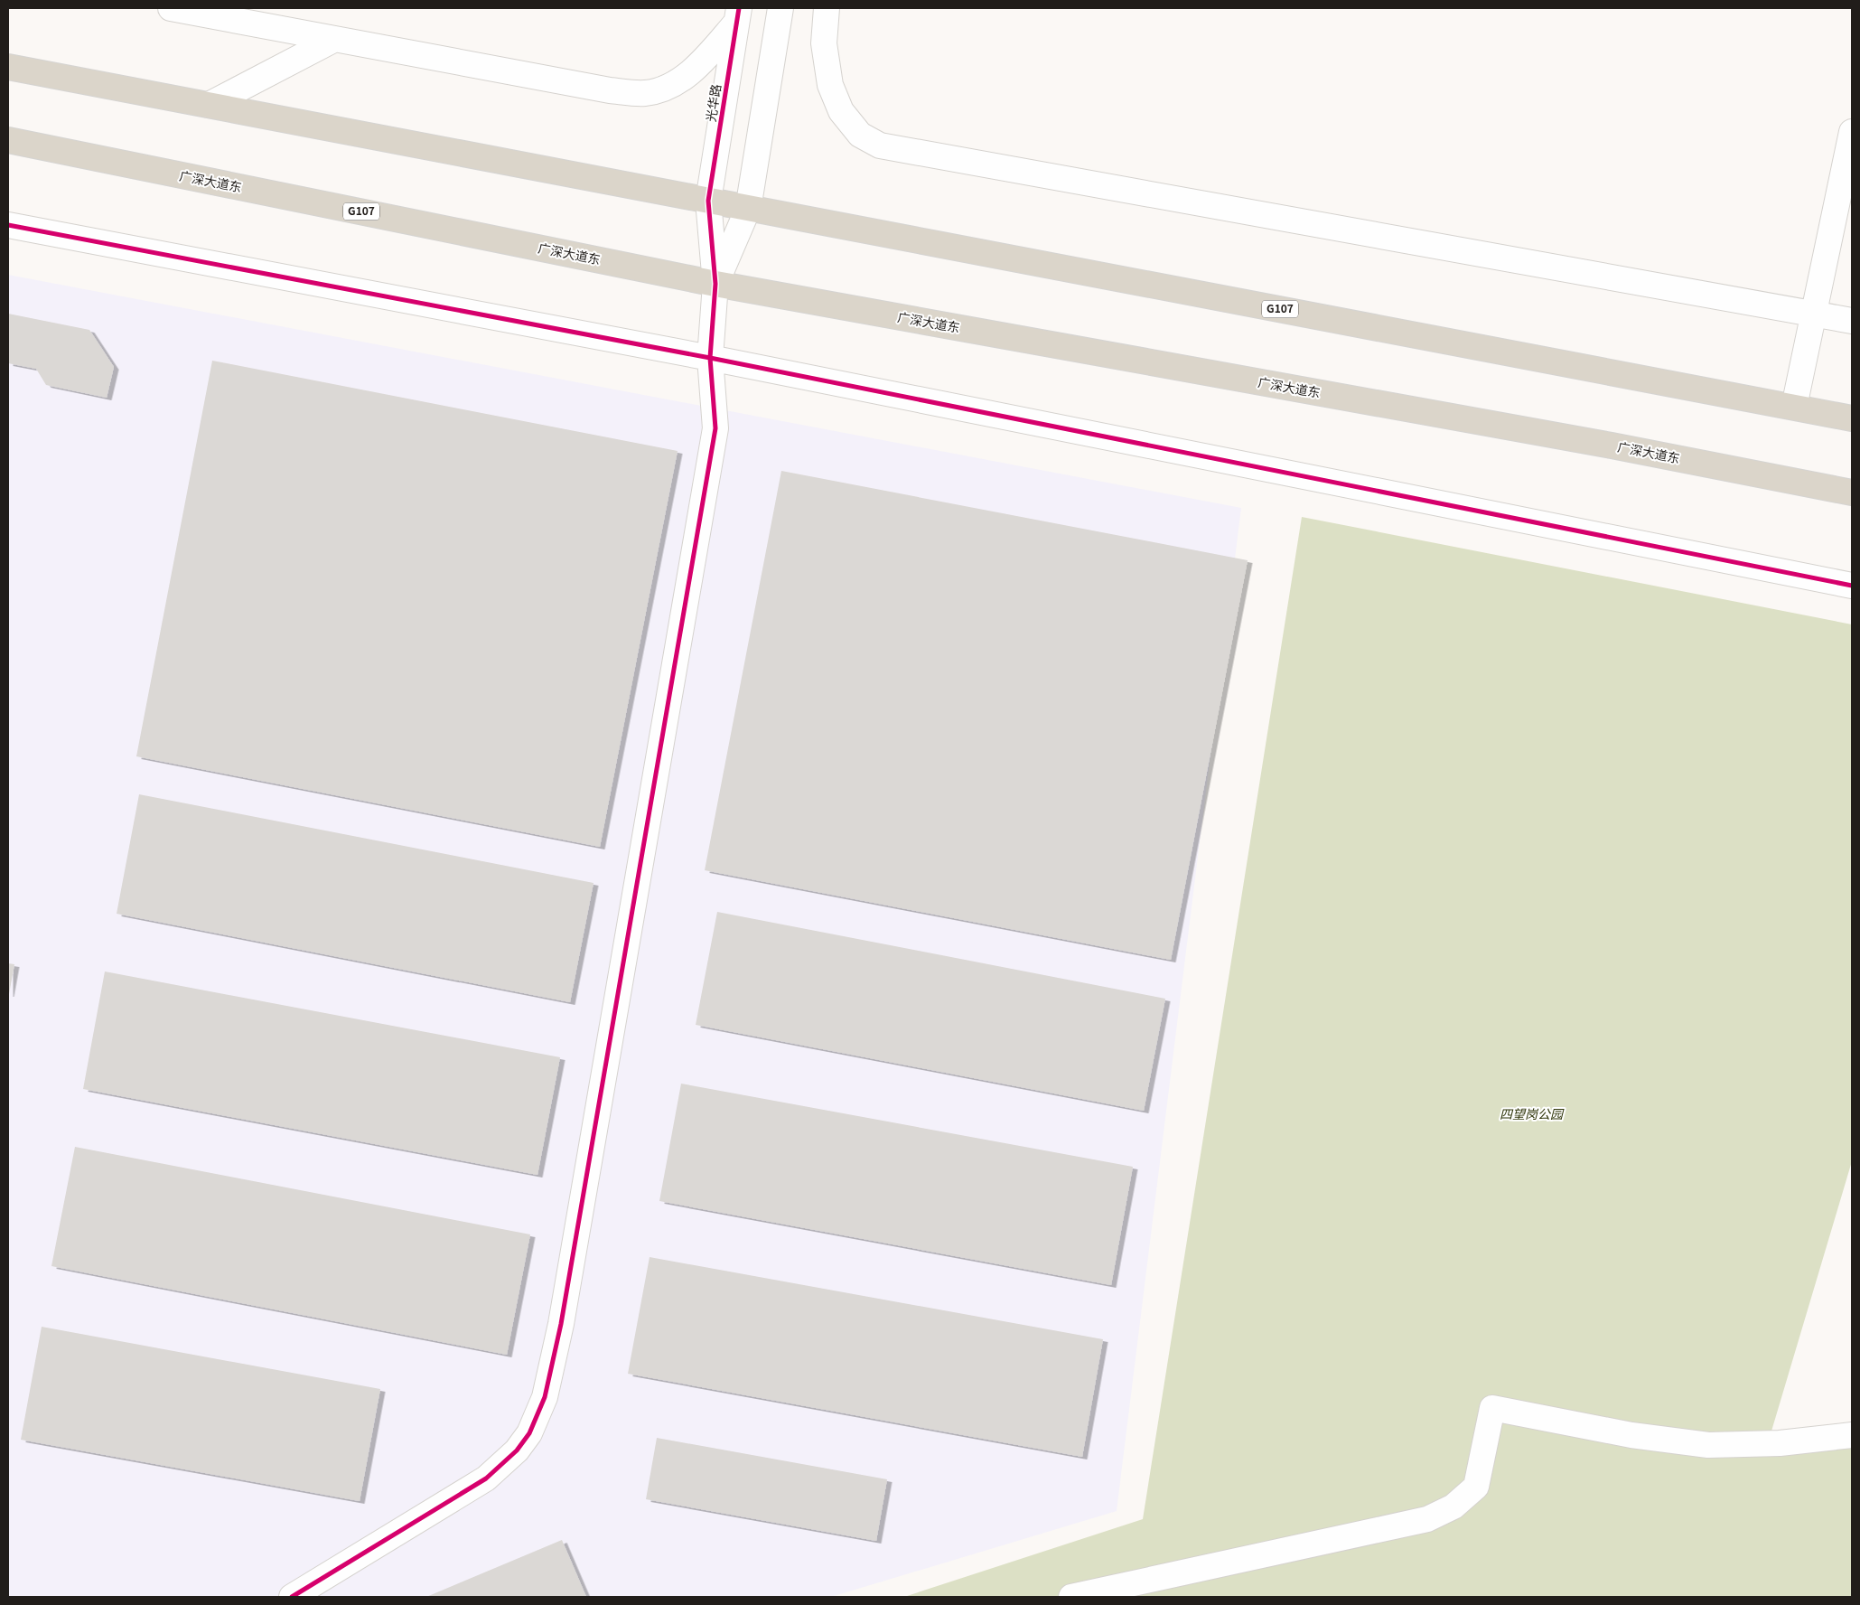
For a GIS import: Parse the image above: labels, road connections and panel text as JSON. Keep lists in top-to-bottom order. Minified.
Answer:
{"streets":{"highway":["广深大道东","G107"],"street":["光华路"]},"crossings":[["光华路","广深大道东"],["光华路","G107"]],"parks":["四望岗公园"]}
